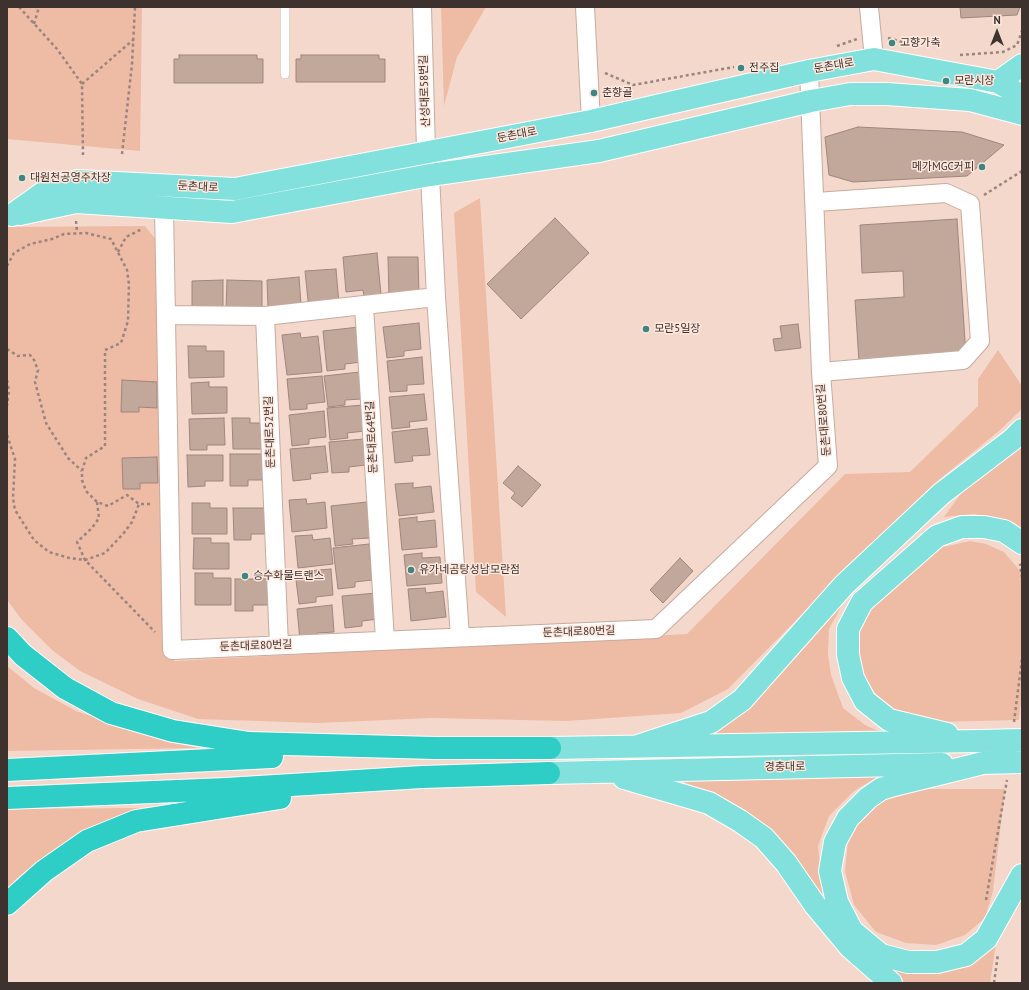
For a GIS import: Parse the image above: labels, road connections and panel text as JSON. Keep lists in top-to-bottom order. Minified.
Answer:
{"streets":{"main road":["둔촌대로","경충대로"],"street":["산성대로58번길","둔촌대로80번길","둔촌대로52번길","둔촌대로64번길"]},"crossings":[["둔촌대로","산성대로58번길"],["둔촌대로","둔촌대로80번길"],["둔촌대로80번길","둔촌대로52번길"],["둔촌대로80번길","둔촌대로64번길"]],"places":["고향가축","전주집","모란시장","춘향골","메가MGC커피","대원천공영주차장","모란5일장","유가네곰탕성남모란점","승수화물트랜스"],"north":"top"}
